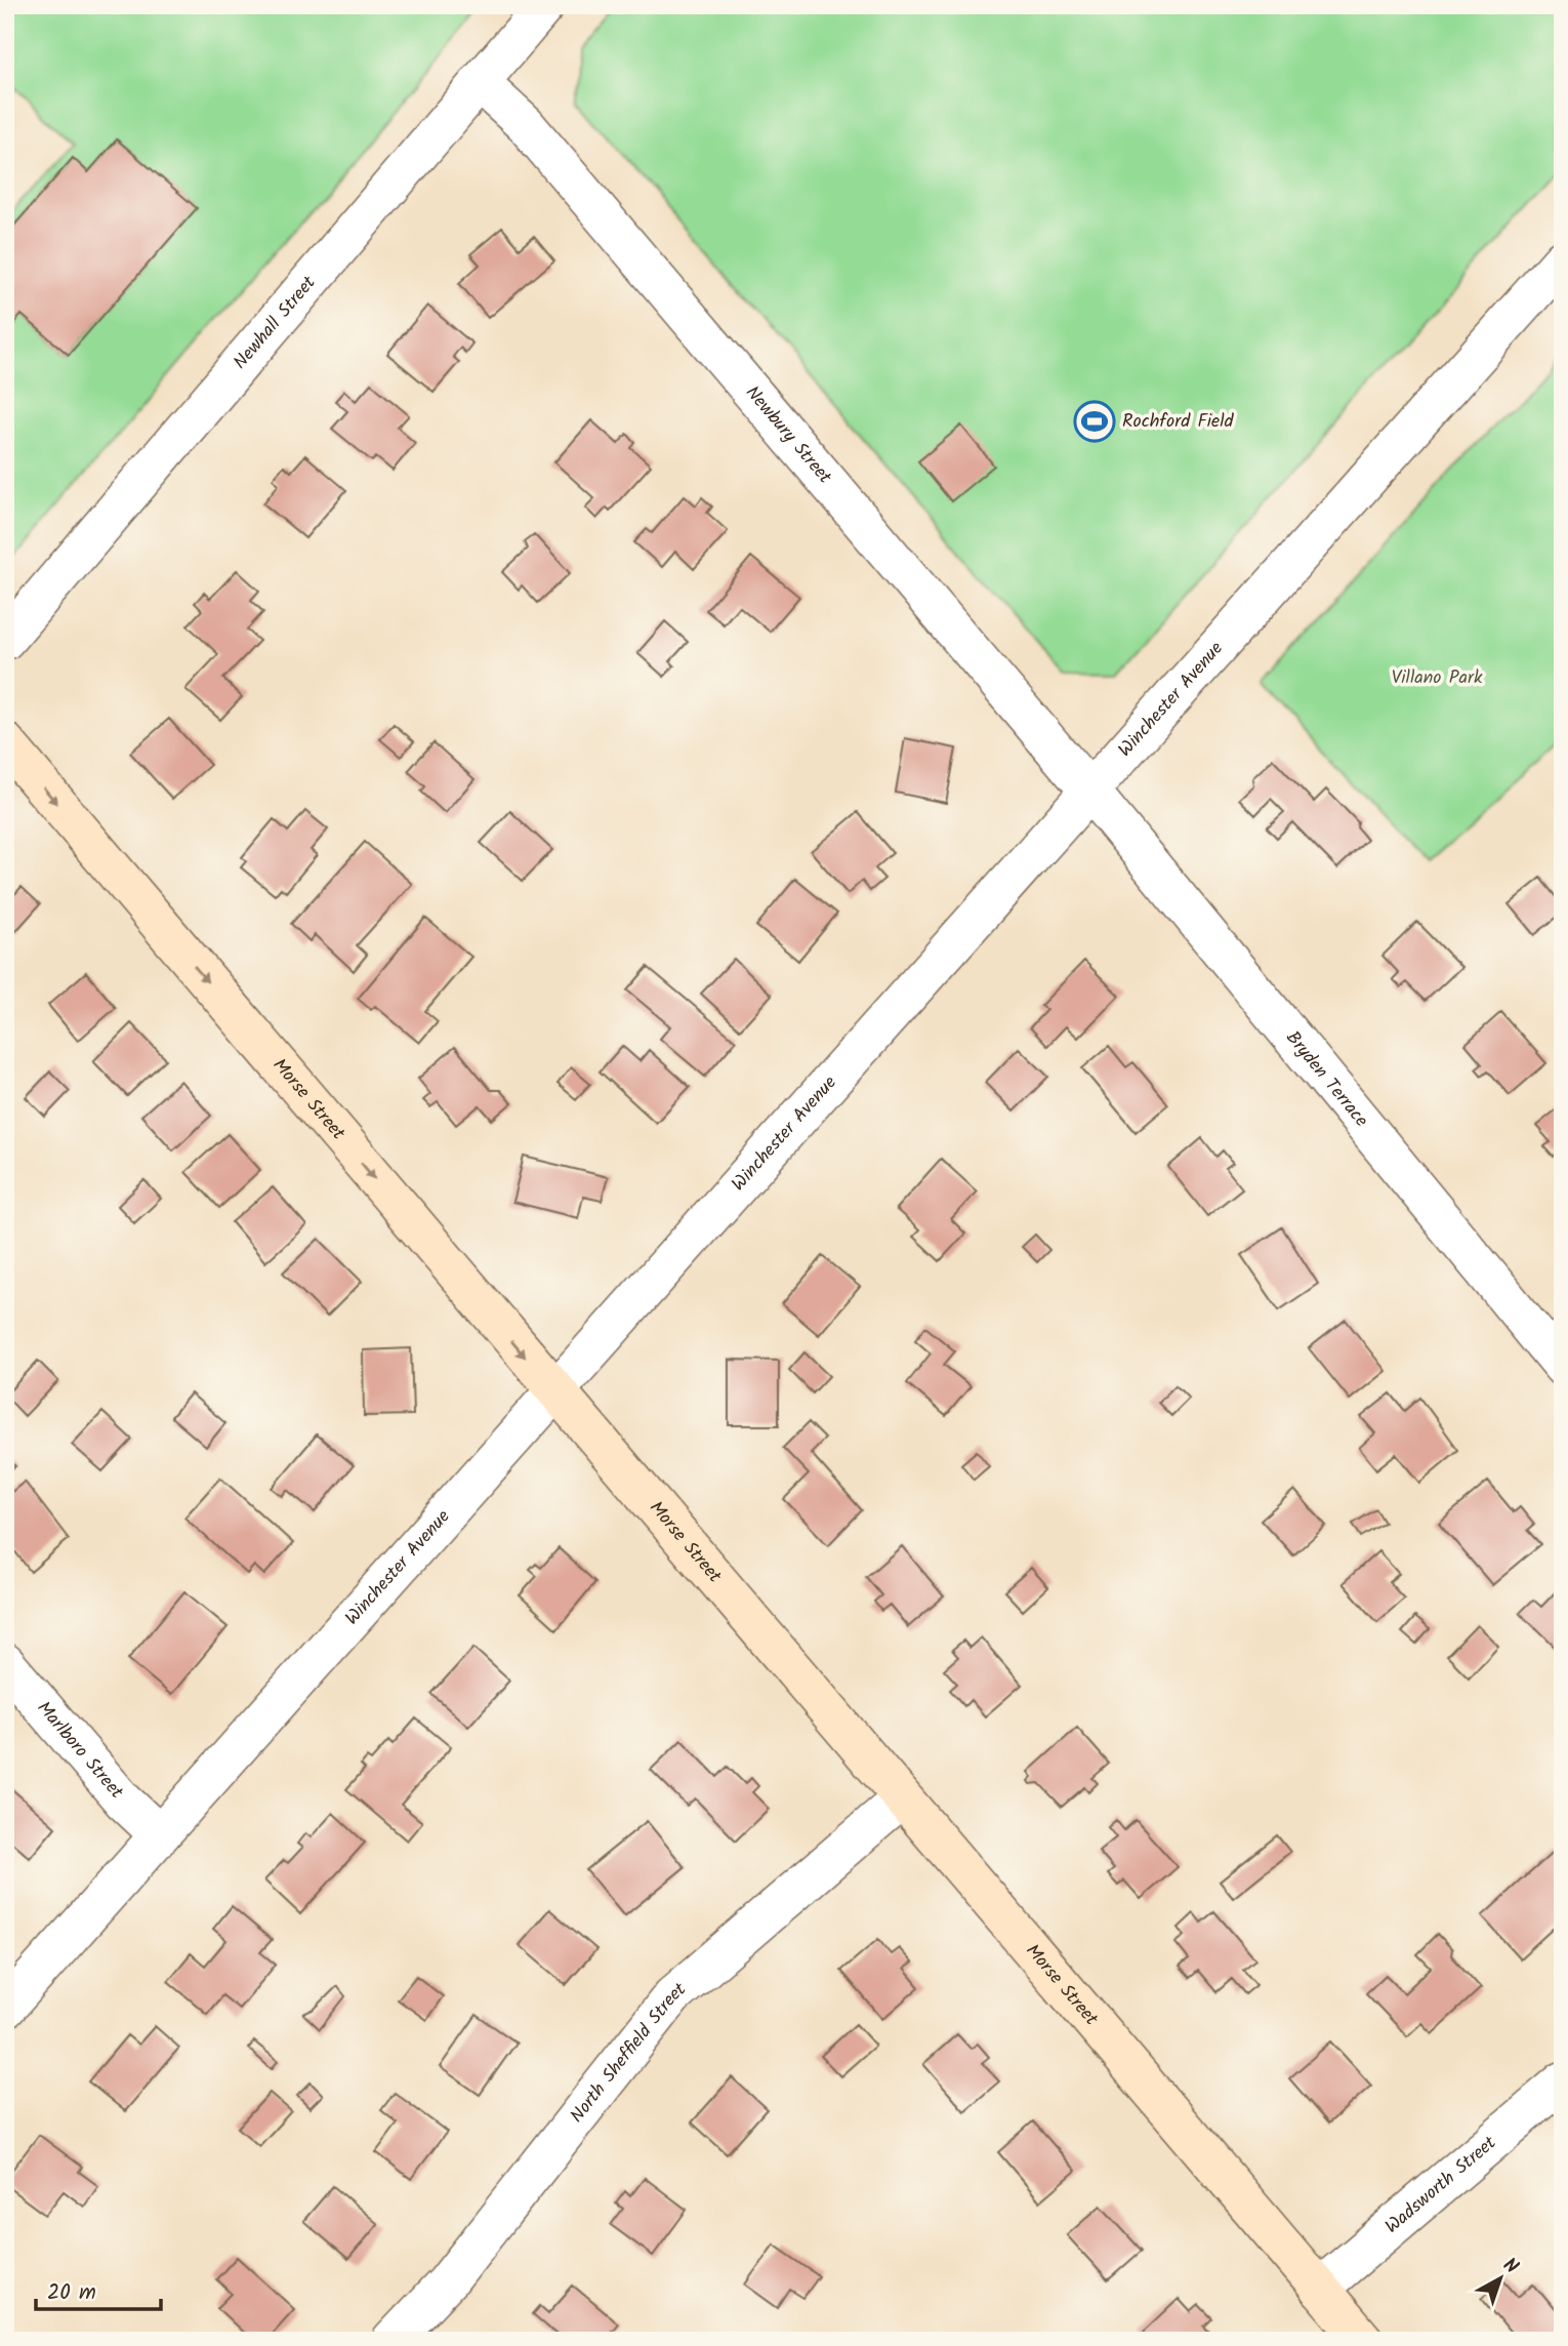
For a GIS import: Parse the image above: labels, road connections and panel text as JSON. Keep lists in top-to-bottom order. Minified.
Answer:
{"streets":{"main road":["Morse Street"],"street":["Newhall Street","Newbury Street","Winchester Avenue","Bryden Terrace","Marlboro Street","North Sheffield Street","Wadsworth Street"]},"crossings":[["Newhall Street","Newbury Street"],["Newbury Street","Winchester Avenue"],["Newbury Street","Bryden Terrace"],["Winchester Avenue","Bryden Terrace"],["Winchester Avenue","Morse Street"],["Winchester Avenue","Marlboro Street"],["Morse Street","North Sheffield Street"],["Morse Street","Wadsworth Street"]],"one_way":["Morse Street"],"parks":["Villano Park"],"places":{"sports":["Rochford Field"]},"scale_bar":"20 m","north":"top right"}
